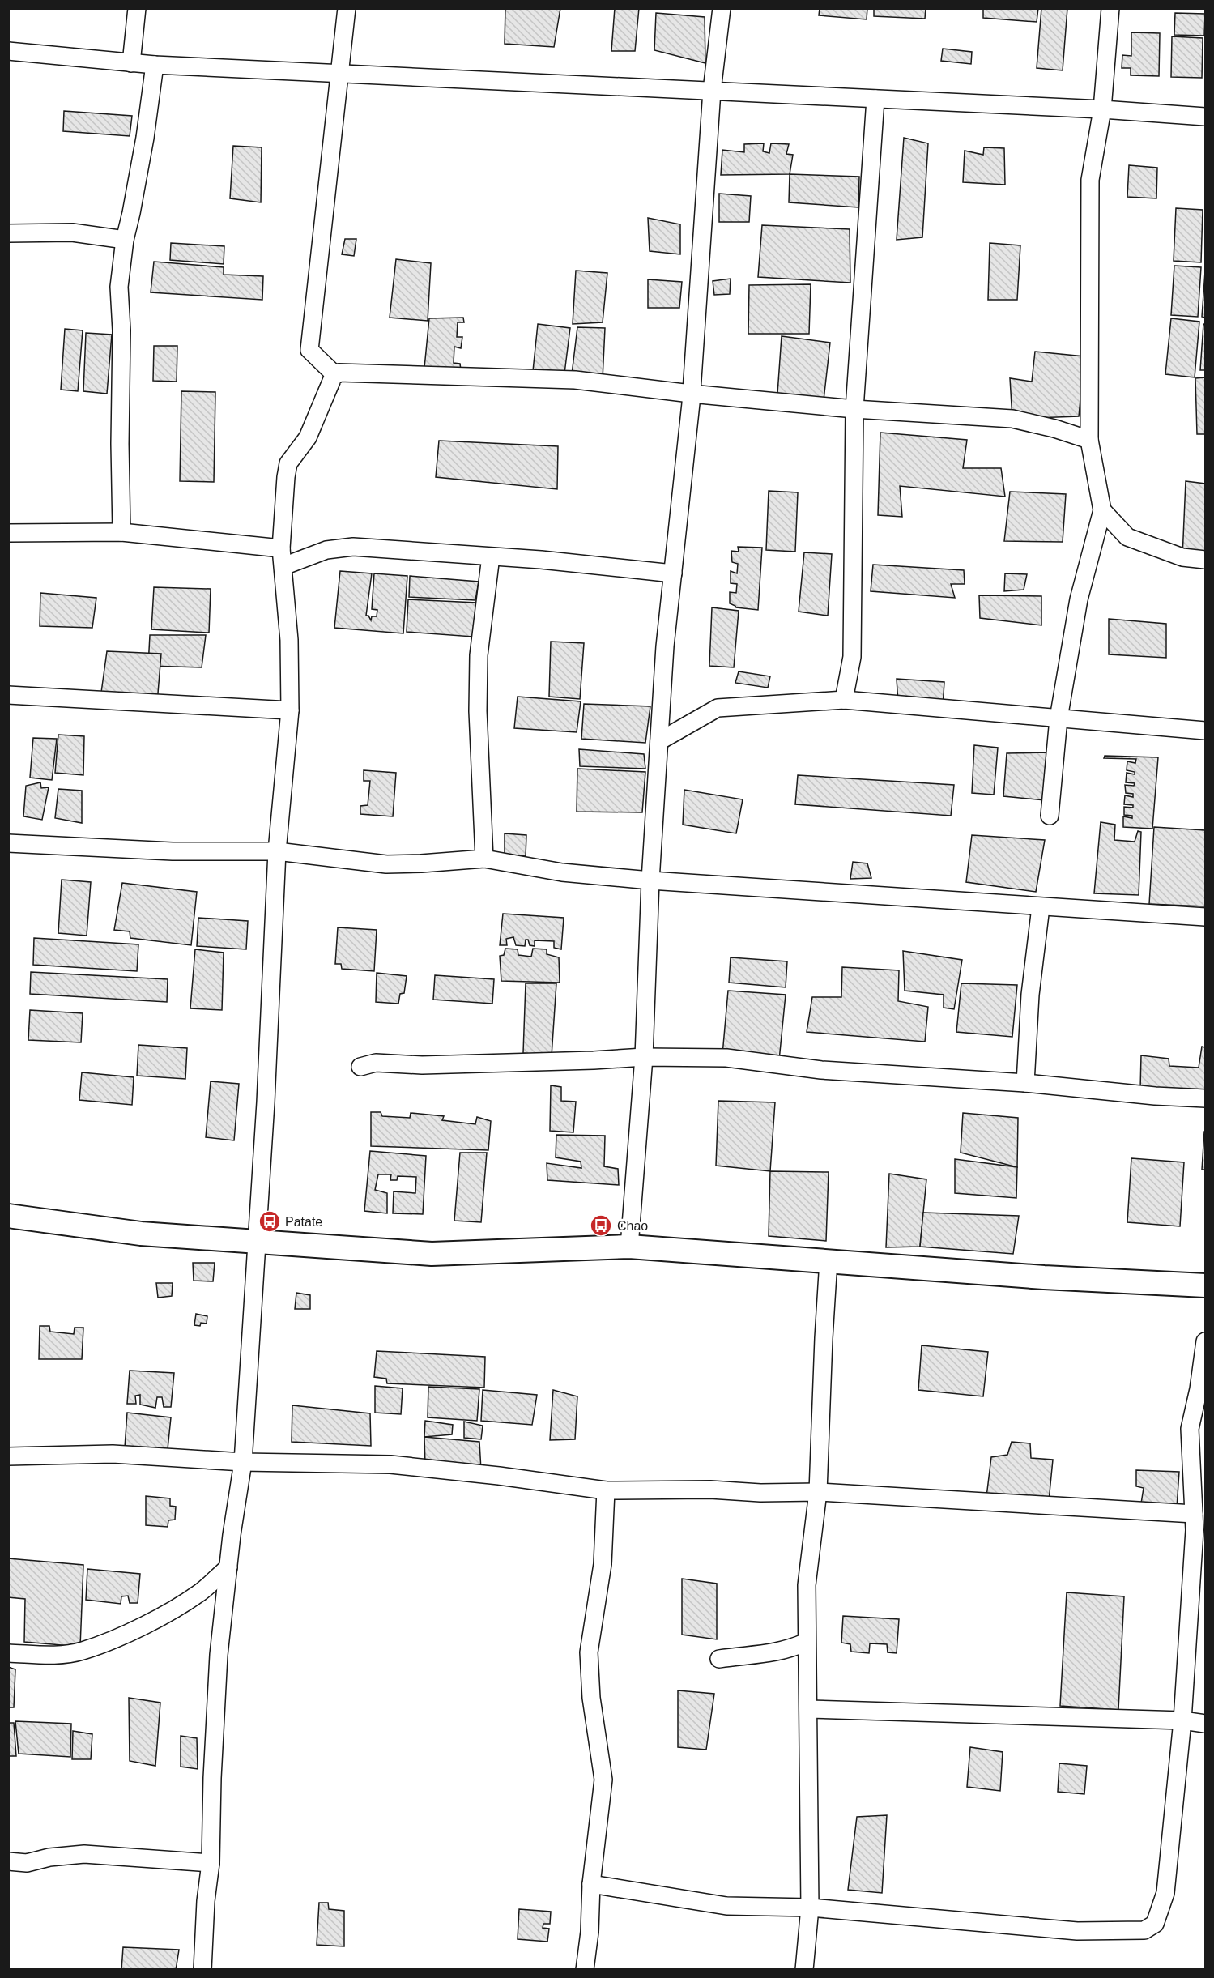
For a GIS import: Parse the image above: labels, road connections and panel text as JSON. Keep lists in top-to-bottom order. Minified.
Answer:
{"places":{"bus stop":["Patate","Chao"]}}
